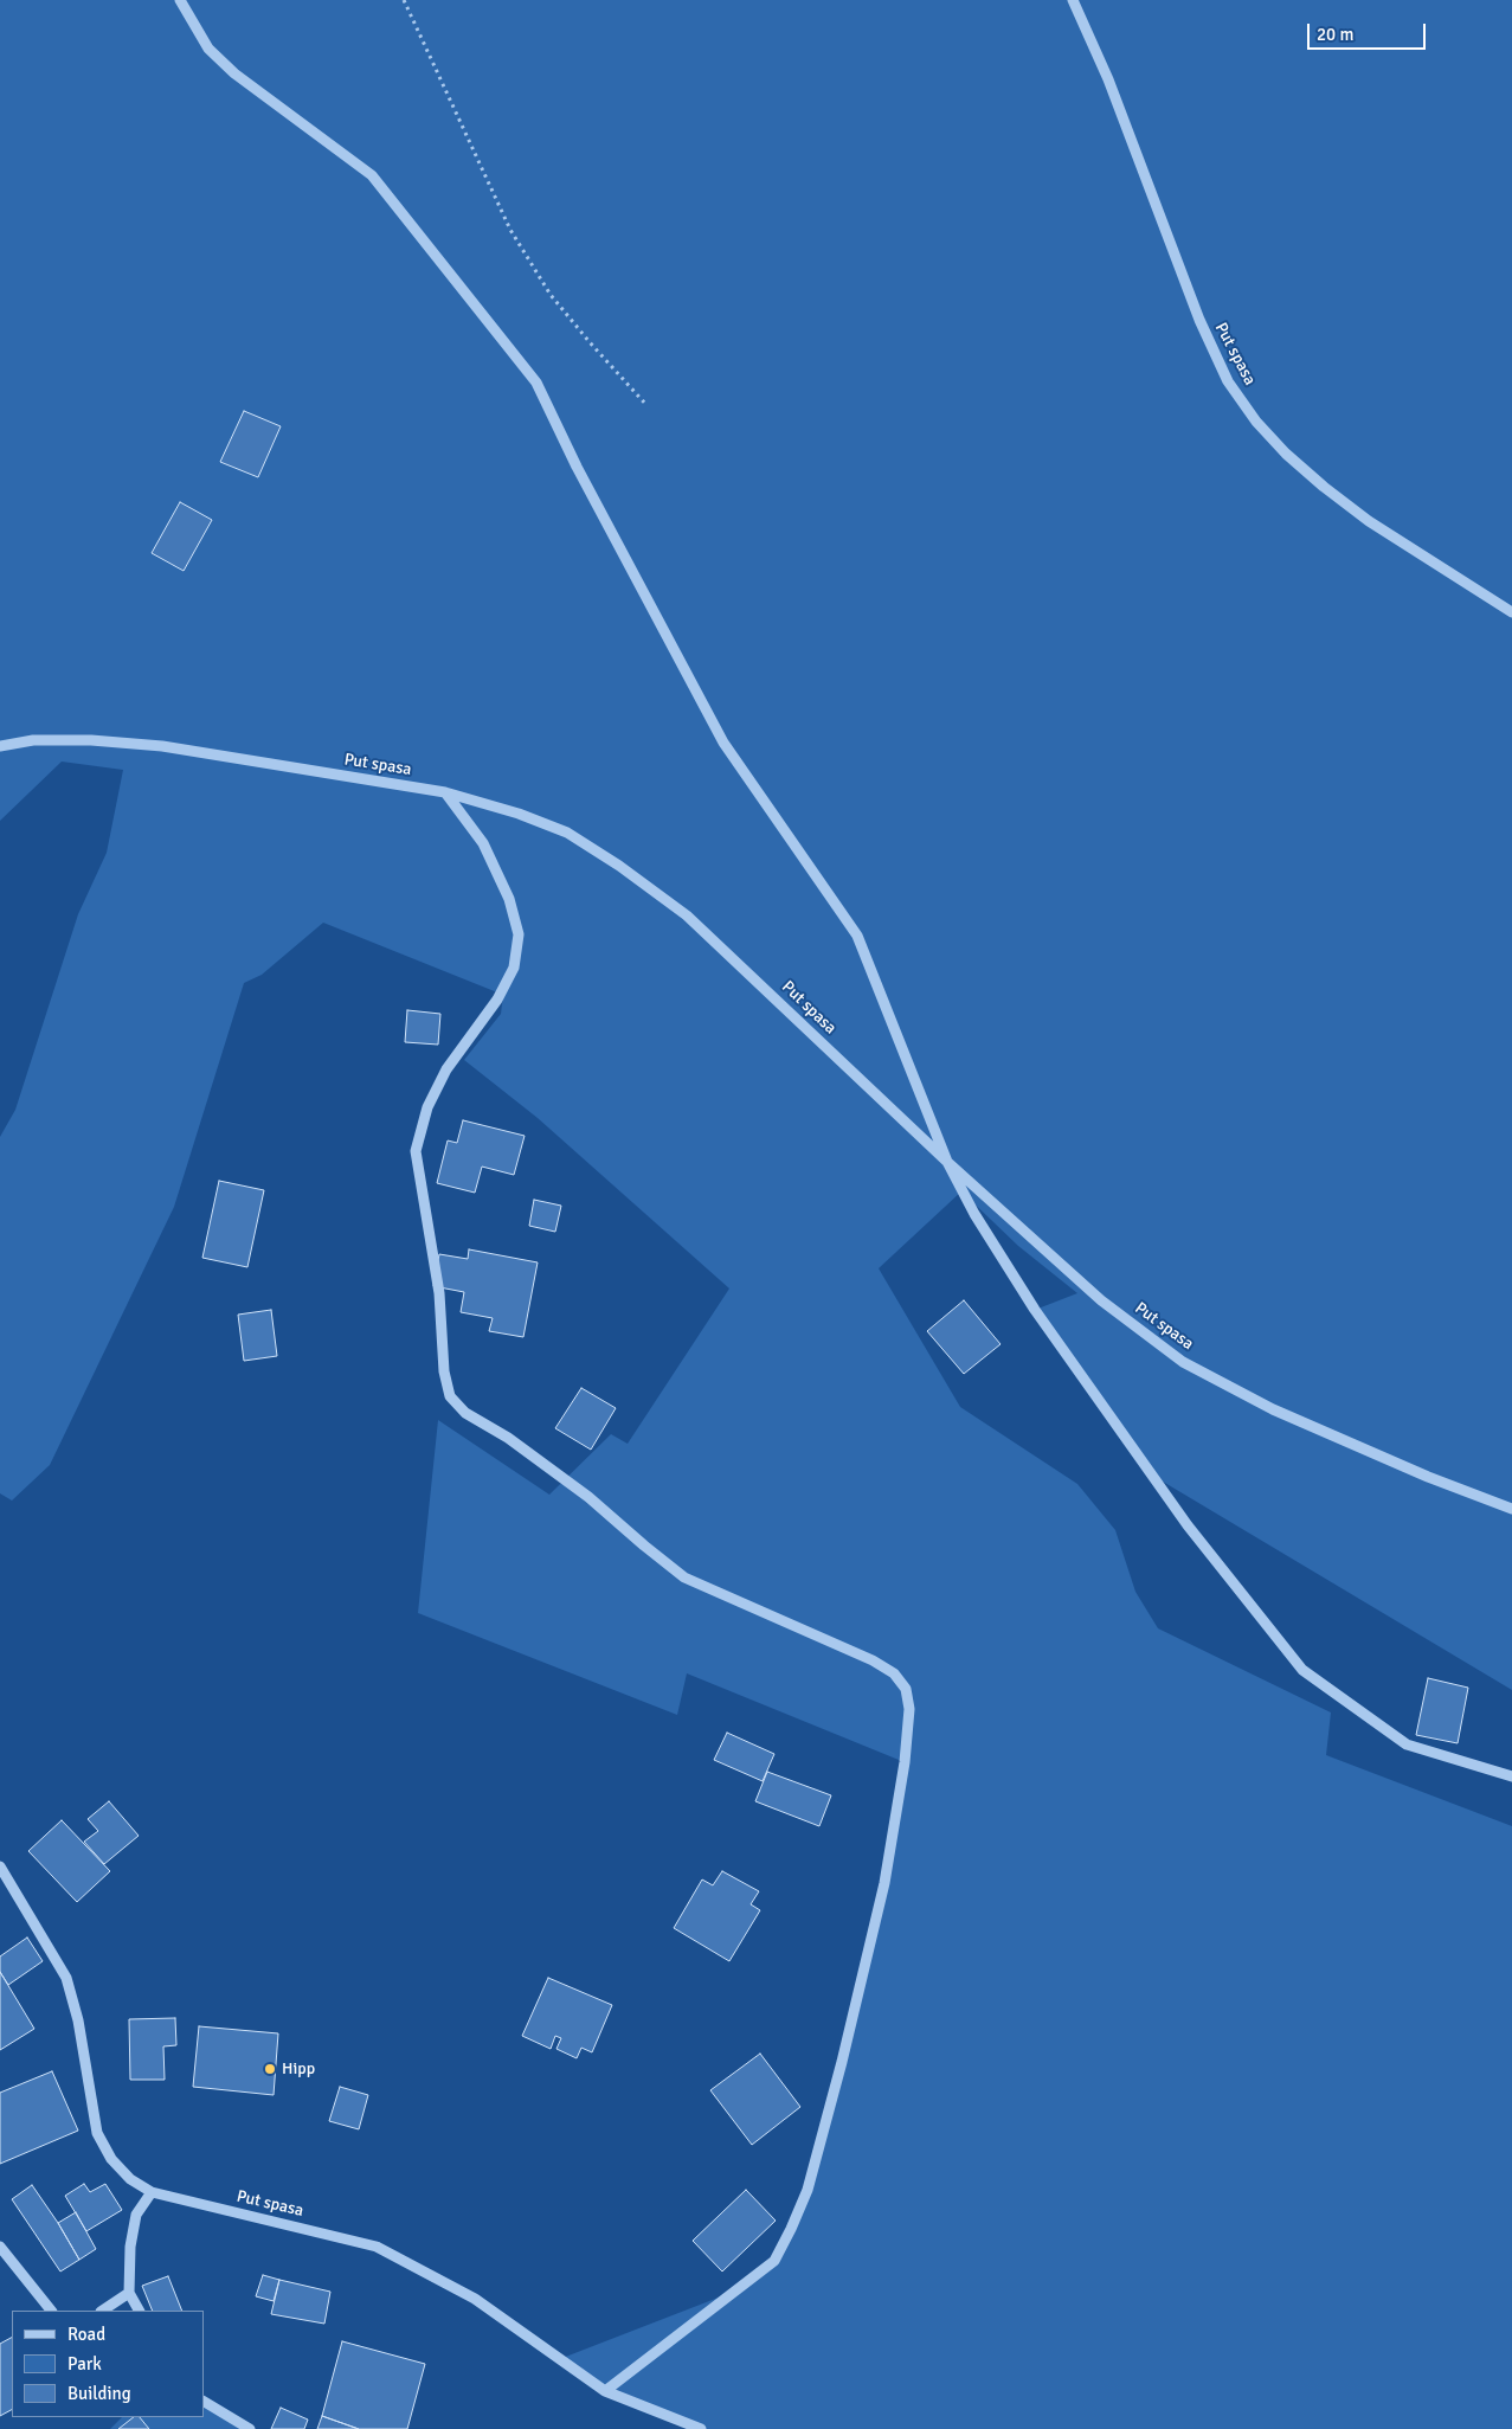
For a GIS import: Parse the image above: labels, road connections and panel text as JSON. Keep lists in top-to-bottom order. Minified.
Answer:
{"streets":{"street":["Put spasa"]},"places":["Hipp"],"legend":["Road","Park","Building"],"scale_bar":"20 m"}
